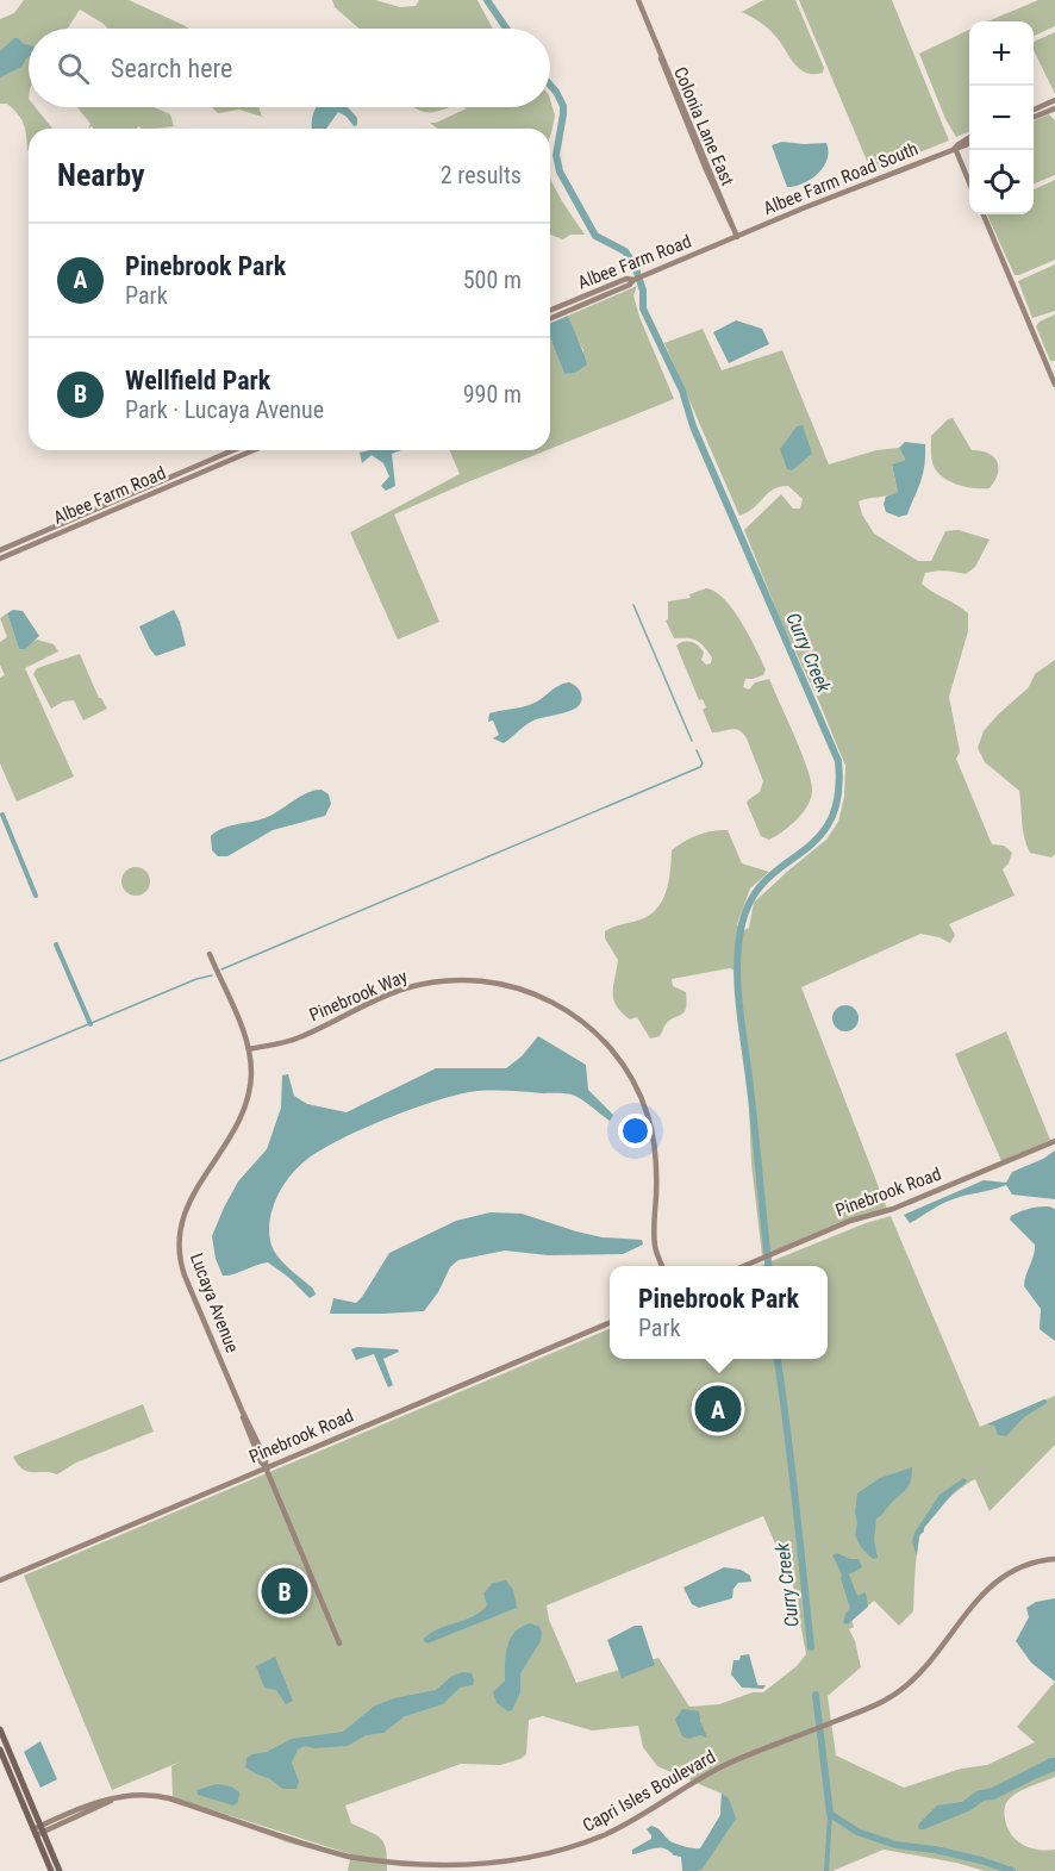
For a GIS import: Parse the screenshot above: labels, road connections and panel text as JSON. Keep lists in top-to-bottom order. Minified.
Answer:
{"streets":{"street":["Colonia Lane East","Albee Farm Road South","Albee Farm Road","Pinebrook Way","Pinebrook Road","Lucaya Avenue","Capri Isles Boulevard"]},"crossings":[["Colonia Lane East","Albee Farm Road South"],["Colonia Lane East","Albee Farm Road"],["Albee Farm Road South","Albee Farm Road"],["Pinebrook Way","Lucaya Avenue"],["Pinebrook Road","Lucaya Avenue"]],"water":["Curry Creek"],"page":{"map_buttons":["+","−"],"search":"Search here","heading":["Nearby","2 results"],"list":[{"mark":"A","name":"Pinebrook Park","note":"Park","value":"500 m"},{"mark":"B","name":"Wellfield Park","note":"Park · Lucaya Avenue","value":"990 m"}],"popup":["Pinebrook Park","Park"],"pins":["A","B"]}}
